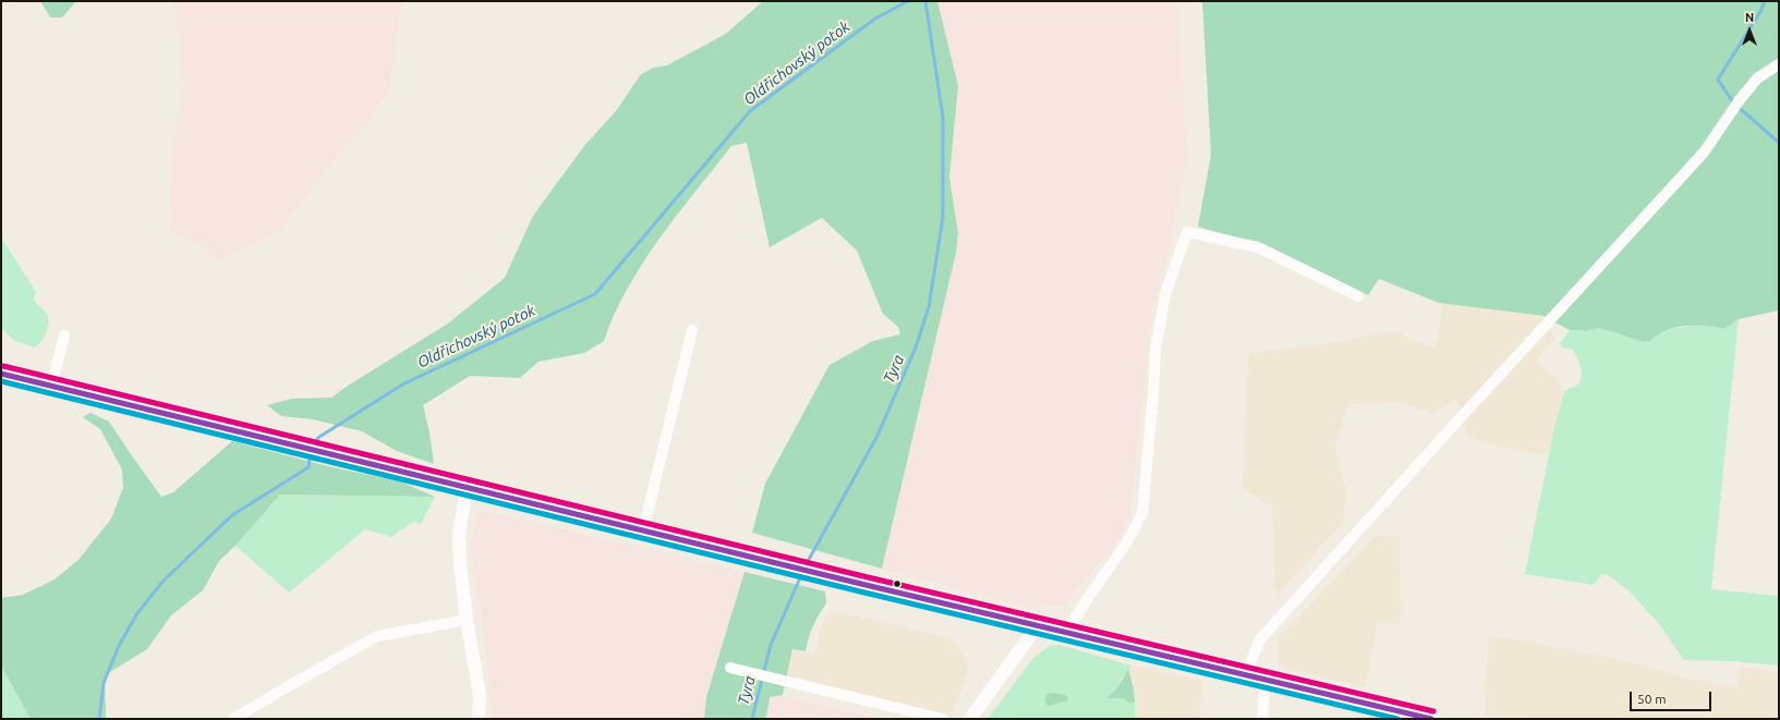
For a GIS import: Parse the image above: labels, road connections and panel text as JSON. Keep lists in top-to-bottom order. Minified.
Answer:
{"water":["Oldřichovský potok","Tyra"],"scale_bar":"50 m","north":"top"}
